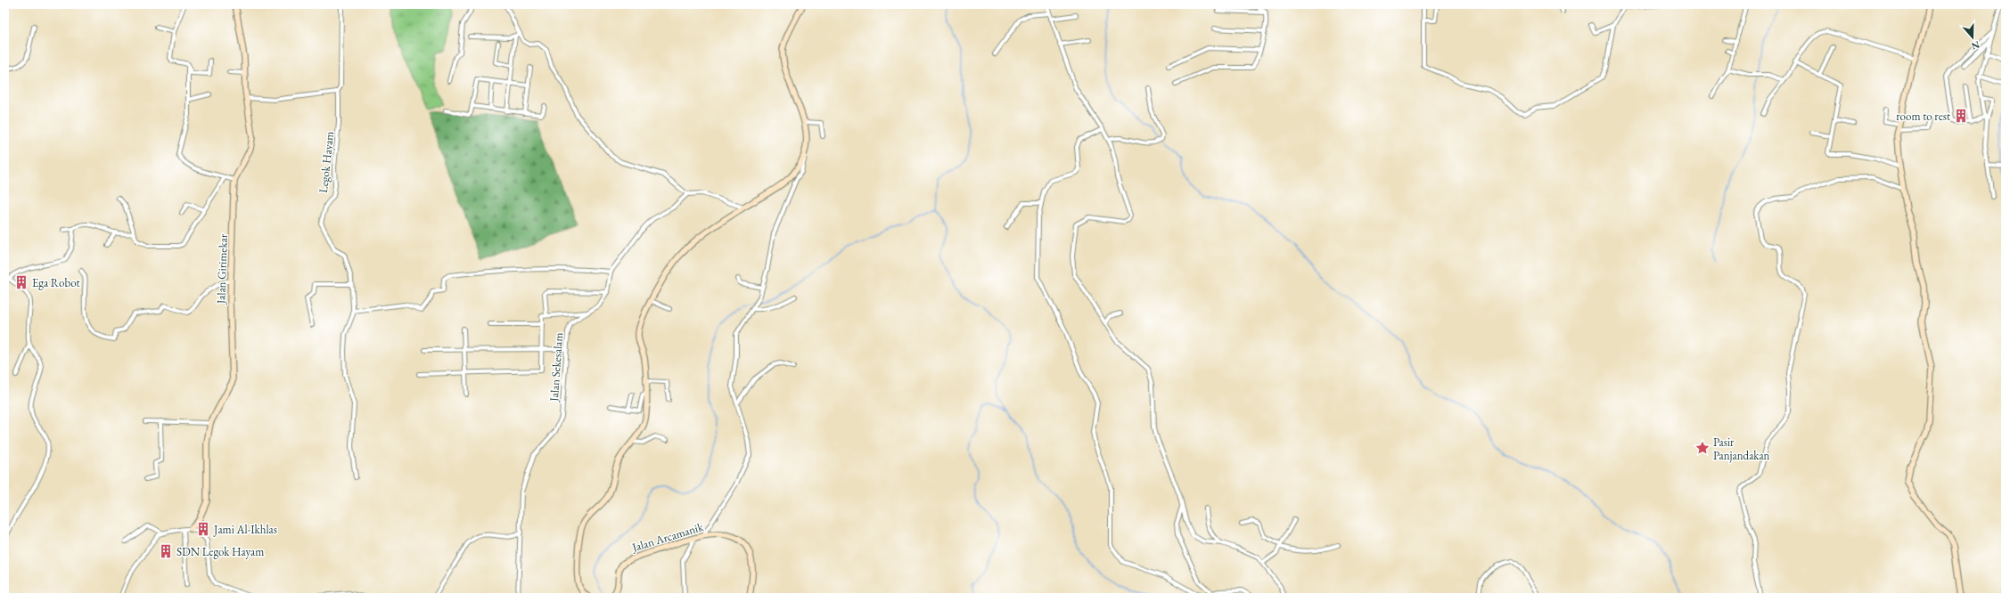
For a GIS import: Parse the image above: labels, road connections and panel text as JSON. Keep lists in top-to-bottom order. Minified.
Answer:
{"streets":{"street":["Legok Hayam","Jalan Girimekar","Jalan Sekesalam","Jalan Arcamanik"]},"places":{"building":["room to rest","Ega Robot","Jami Al-Ikhlas","SDN Legok Hayam"],"place":["Pasir Panjandakan"]},"north":"bottom"}
